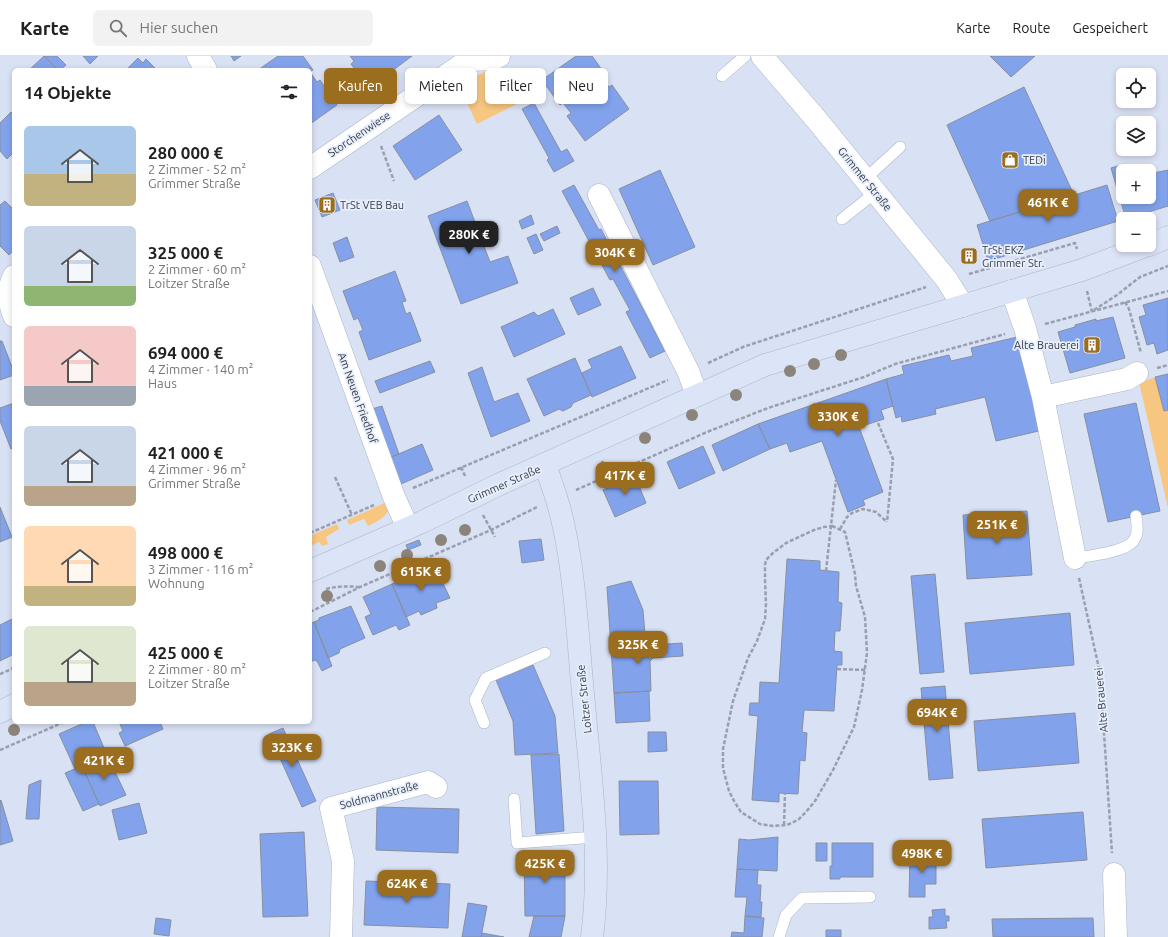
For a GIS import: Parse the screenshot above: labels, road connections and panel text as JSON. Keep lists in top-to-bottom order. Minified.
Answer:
{"streets":{"main road":["Grimmer Straße","Loitzer Straße"],"street":["Storchenwiese","Am Neuen Friedhof","Soldmannstraße"],"path":["Alte Brauerei"]},"crossings":[["Grimmer Straße","Am Neuen Friedhof"],["Grimmer Straße","Loitzer Straße"]],"places":{"shop":["TEDi"],"building":["TrSt VEB Bau","TrSt EKZ Grimmer Str.","Alte Brauerei"]},"page":{"header":"Karte","search":"Hier suchen","nav":["Karte","Route","Gespeichert"],"map_buttons":["+","−"],"chip":["Kaufen","Mieten","Filter","Neu"],"heading":"14 Objekte","list":[{"name":"280 000 €","note":"2 Zimmer · 52 m² · Grimmer Straße"},{"name":"325 000 €","note":"2 Zimmer · 60 m² · Loitzer Straße"},{"name":"694 000 €","note":"4 Zimmer · 140 m² · Haus"},{"name":"421 000 €","note":"4 Zimmer · 96 m² · Grimmer Straße"},{"name":"498 000 €","note":"3 Zimmer · 116 m² · Wohnung"},{"name":"425 000 €","note":"2 Zimmer · 80 m² · Loitzer Straße"}],"price":["461K €","280K €","304K €","330K €","417K €","251K €","615K €","325K €","694K €","323K €","421K €","498K €","425K €","624K €"]}}
